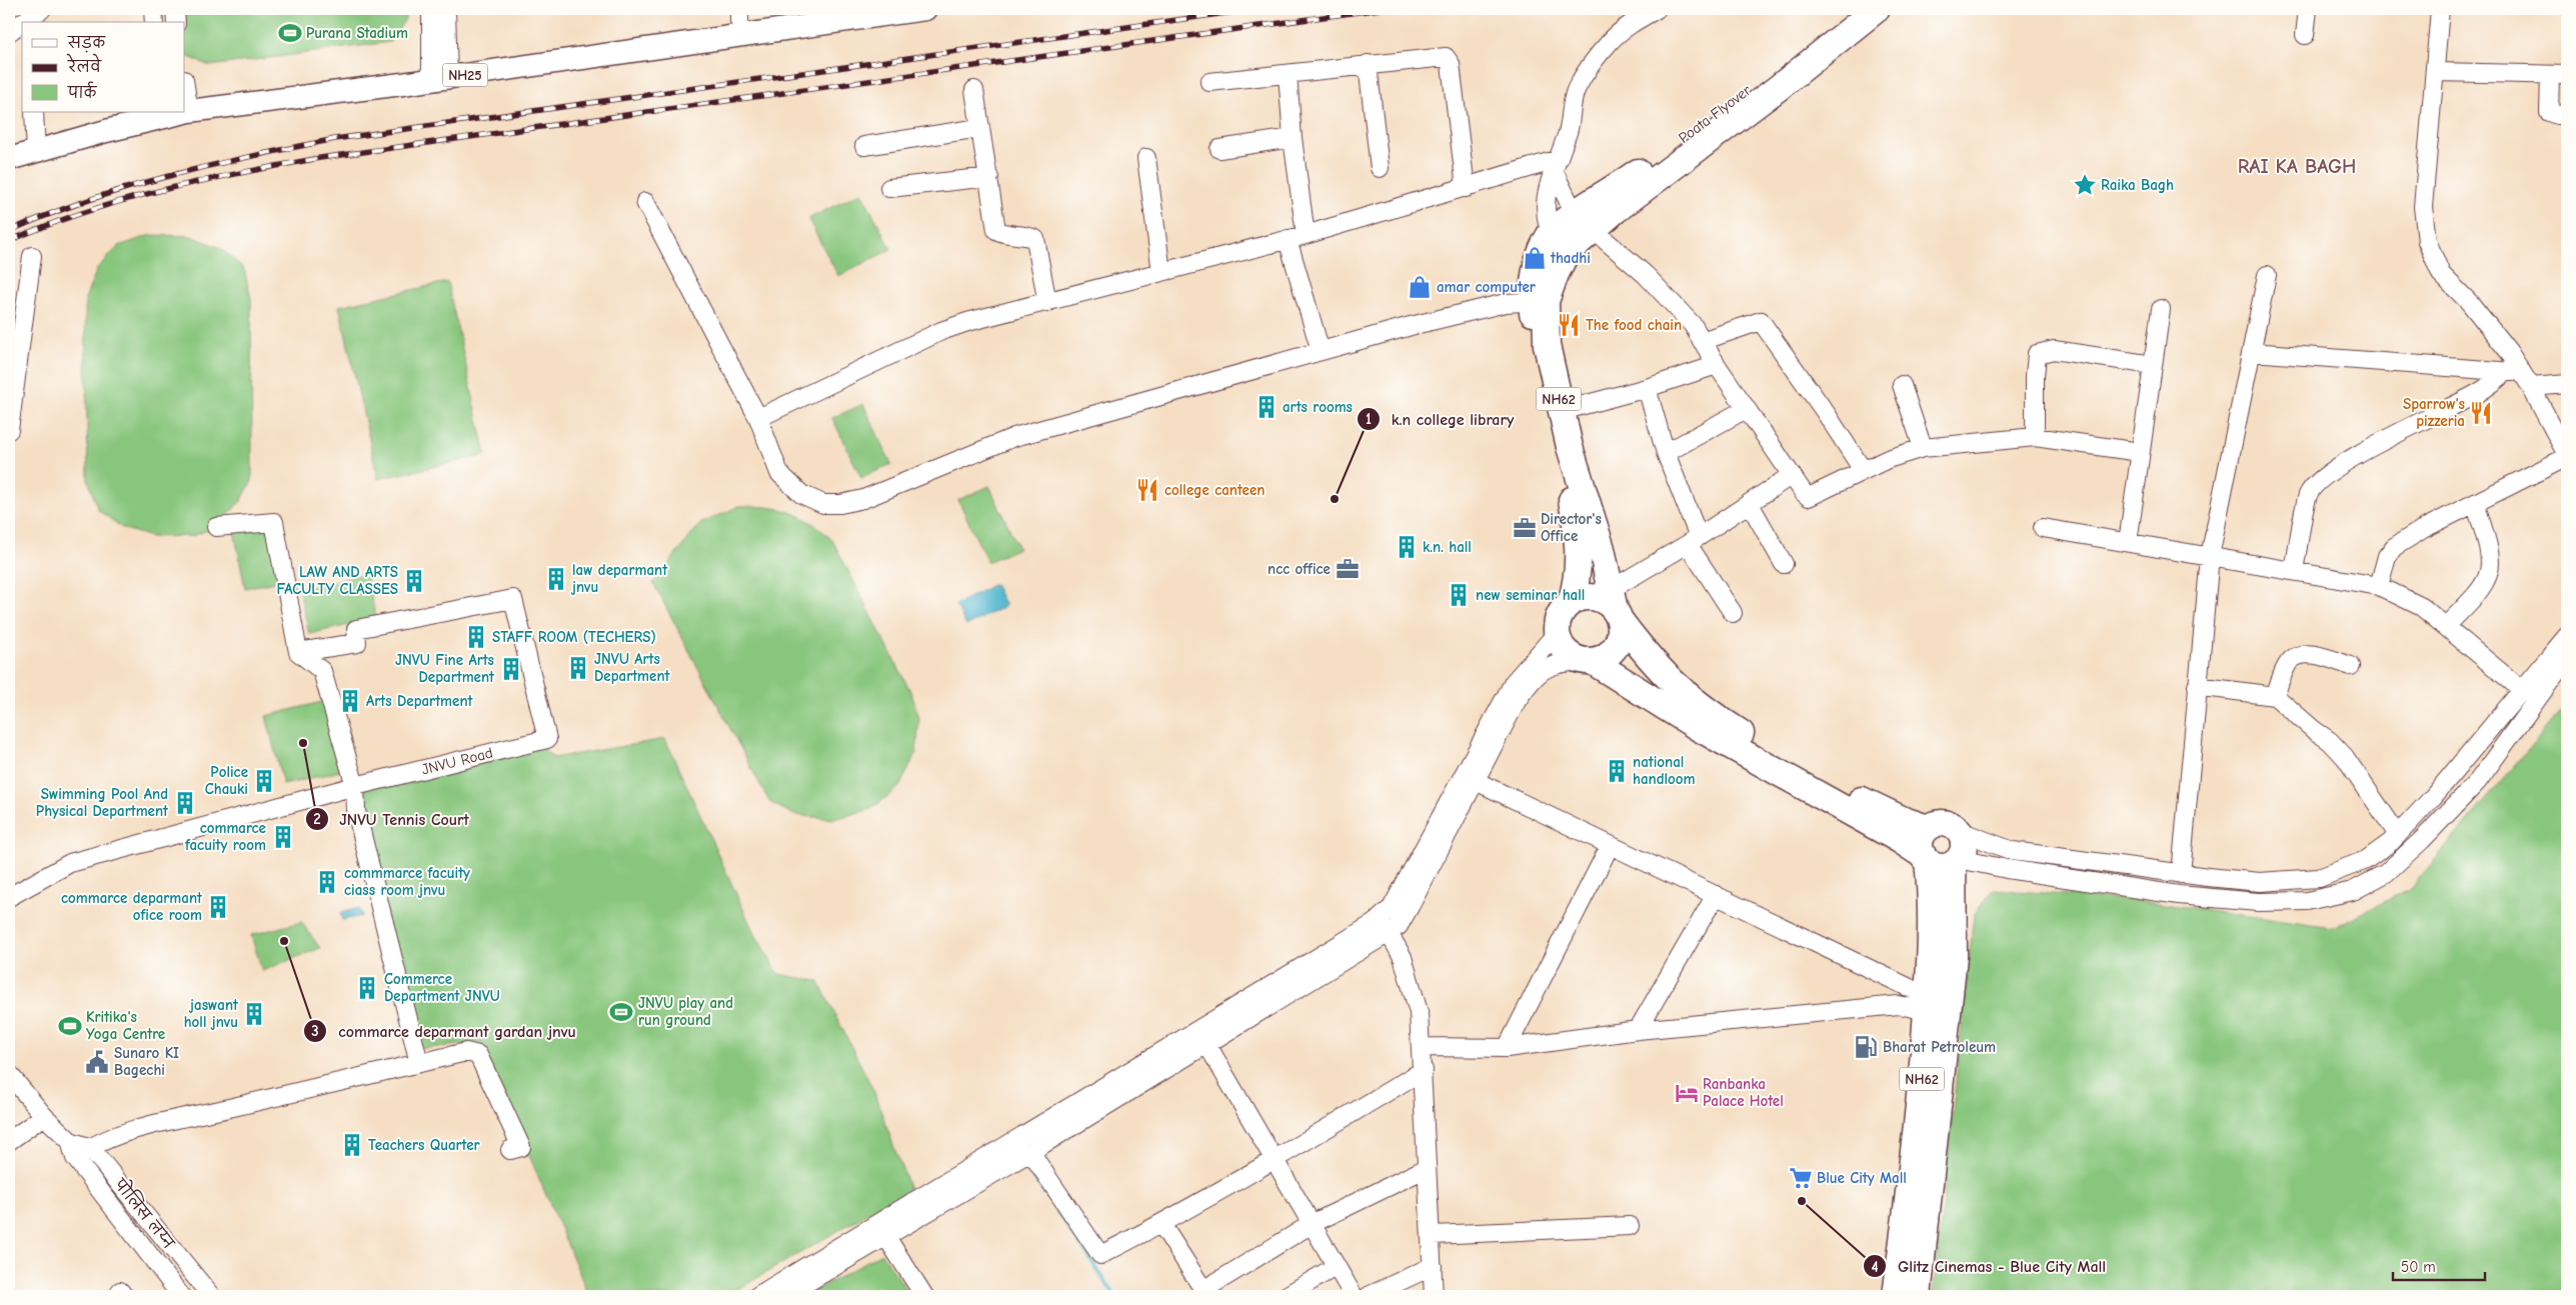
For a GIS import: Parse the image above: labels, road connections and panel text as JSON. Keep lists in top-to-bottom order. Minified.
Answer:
{"streets":{"highway":["Poata Flyover","NH62"],"main road":["NH25"],"street":["JNVU Road","पोलिस लय्न"]},"crossings":[["Poata Flyover","NH62"]],"districts":["RAI KA BAGH"],"places":{"sports":["Purana Stadium","JNVU play and run ground","Kritika's Yoga Centre"],"place":["Raika Bagh"],"shop":["thadhi","amar computer"],"restaurant":["The food chain","Sparrow's pizzeria","college canteen"],"building":["arts rooms","k.n. hall","law deparmant jnvu","LAW AND ARTS FACULTY CLASSES","new seminar hall","STAFF ROOM (TECHERS)","JNVU Arts Department","JNVU Fine Arts Department","Arts Department","national handloom","Police Chauki","Swimming Pool And Physical Department","commarce facuity room","commmarce facuity ciass room jnvu","commarce deparmant ofice room","Commerce Department JNVU","jaswant holl jnvu","Teachers Quarter"],"other":["k.n college library","JNVU Tennis Court","commarce deparmant gardan jnvu","Glitz Cinemas - Blue City Mall"],"office":["Director's Office","ncc office"],"fuel station":["Bharat Petroleum"],"public building":["Sunaro KI Bagechi"],"hotel":["Ranbanka Palace Hotel"],"supermarket":["Blue City Mall"]},"legend":["सड़क","रेलवे","पार्क"],"scale_bar":"50 m"}
